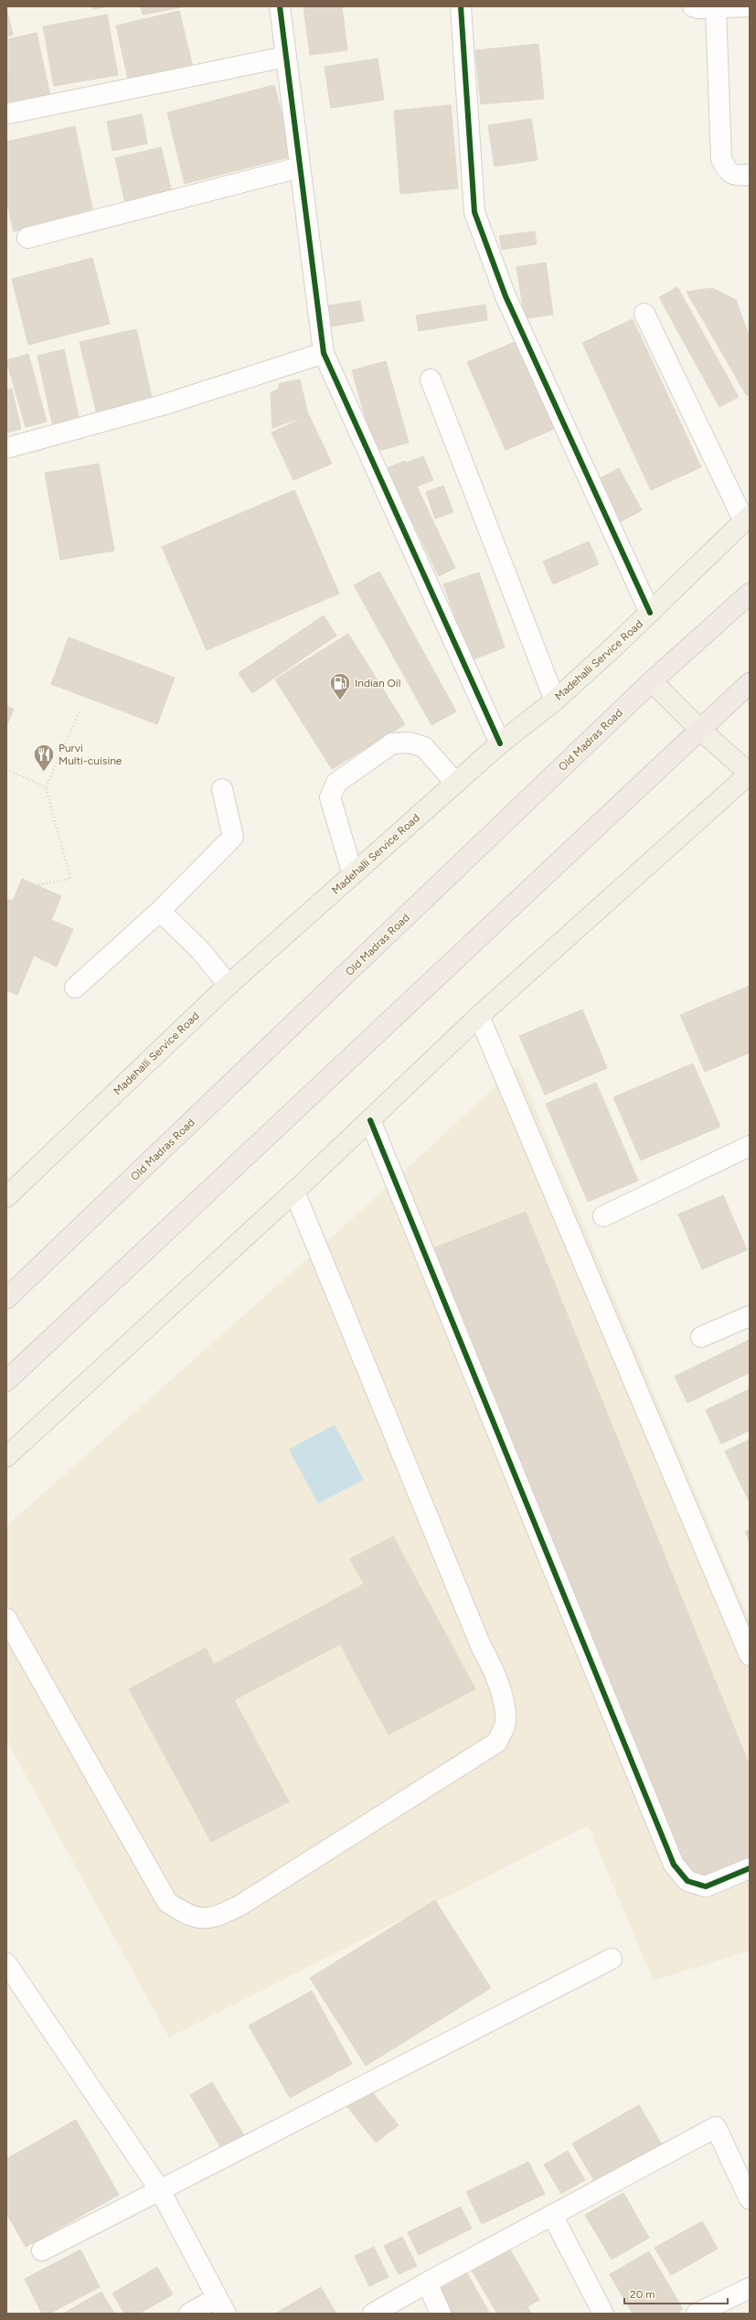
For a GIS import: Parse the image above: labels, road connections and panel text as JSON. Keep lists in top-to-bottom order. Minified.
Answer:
{"streets":{"highway":["Old Madras Road"],"main road":["Madehalli Service Road"]},"places":{"fuel station":["Indian Oil"],"restaurant":["Purvi Multi-cuisine"]},"scale_bar":"20 m"}
